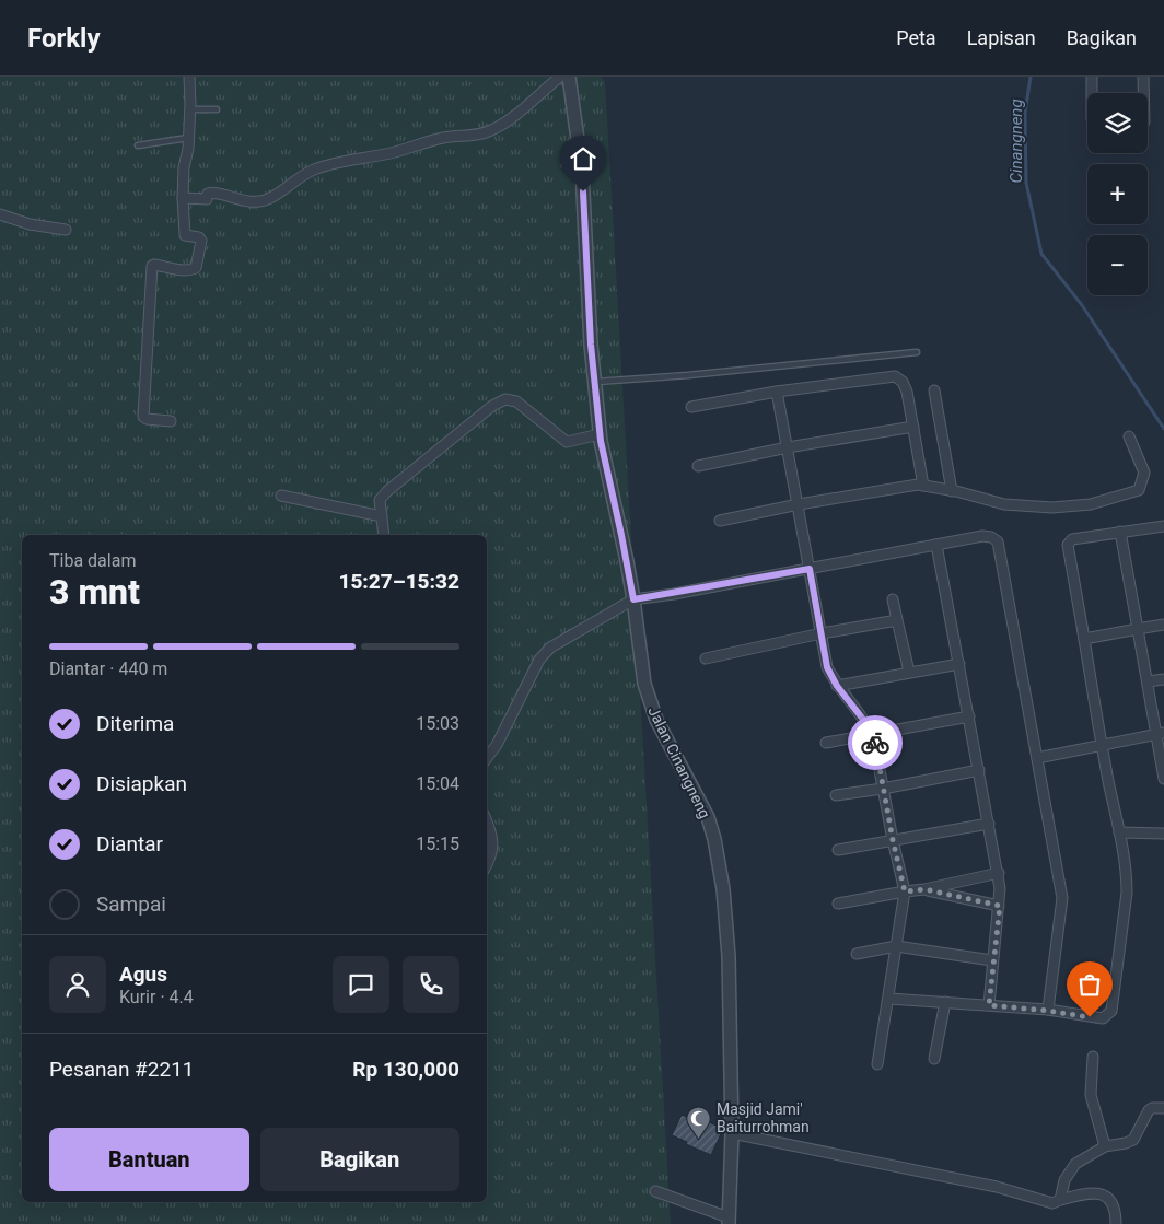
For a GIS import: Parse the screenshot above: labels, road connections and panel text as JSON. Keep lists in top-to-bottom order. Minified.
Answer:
{"streets":{"street":["Jalan Cinangneng"]},"water":["Cinangneng"],"places":{"mosque":["Masjid Jami' Baiturrohman"]},"page":{"header":"Forkly","nav":["Peta","Lapisan","Bagikan"],"map_buttons":["+","−"],"heading":["3 mnt","Tiba dalam","15:27–15:32"],"panel":["Agus","Kurir · 4.4","Pesanan #2211","Rp 130,000"],"bar":"Diantar · 440 m","list":[["Diterima","15:03"],["Disiapkan","15:04"],["Diantar","15:15"],"Sampai"],"buttons":["Bantuan","Bagikan"]}}
